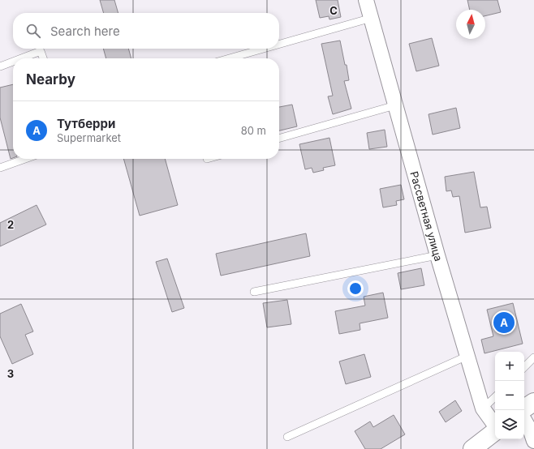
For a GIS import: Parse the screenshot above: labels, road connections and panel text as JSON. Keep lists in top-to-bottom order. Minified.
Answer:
{"streets":{"street":["Рассветная улица"]},"north":"top","page":{"search":"Search here","heading":"Nearby","list":[{"mark":"A","name":"Тутберри","note":"Supermarket","value":"80 m"}],"pins":"A","map_buttons":["+","−"]},"grid":{"columns":["C"],"rows":["2","3"]}}
